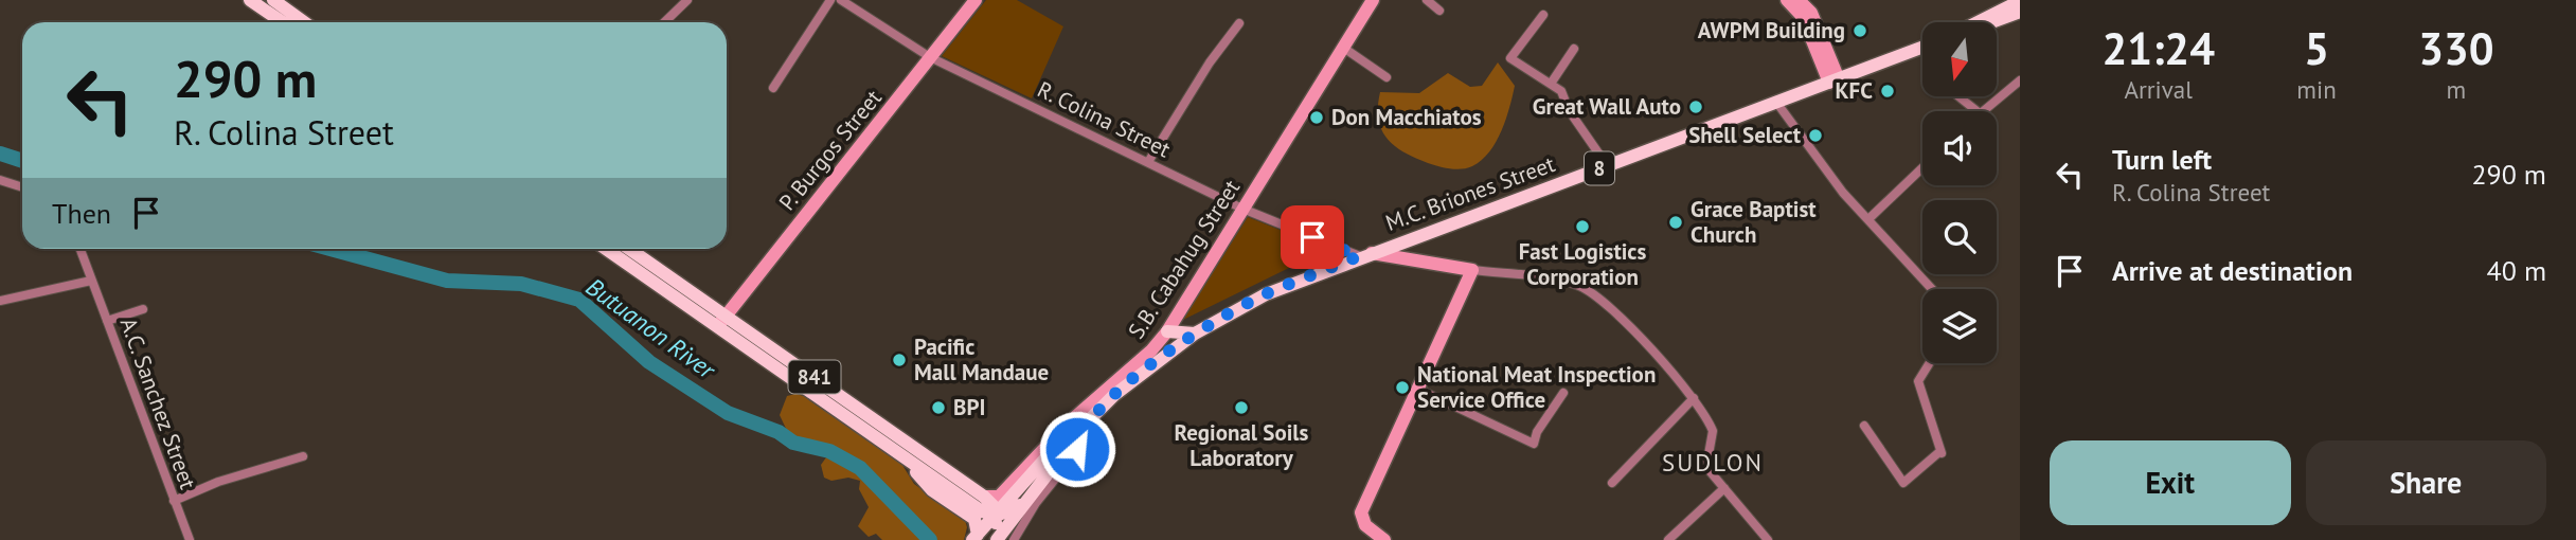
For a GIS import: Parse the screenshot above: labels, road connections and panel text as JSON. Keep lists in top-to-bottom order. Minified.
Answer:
{"streets":{"main road":["8","M.C. Briones Street","841"],"street":["R. Colina Street","P. Burgos Street","S.B. Cabahug Street","A.C. Sanchez Street"]},"crossings":[["R. Colina Street","P. Burgos Street"],["R. Colina Street","M.C. Briones Street"],["R. Colina Street","S.B. Cabahug Street"],["P. Burgos Street","841"],["8","M.C. Briones Street"],["M.C. Briones Street","841"],["S.B. Cabahug Street","841"]],"districts":["SUDLON"],"water":["Butuanon River"],"places":["AWPM Building","KFC","Great Wall Auto","Don Macchiatos","Shell Select","Grace Baptist Church","Fast Logistics Corporation","Pacific Mall Mandaue","National Meat Inspection Service Office","BPI","Regional Soils Laboratory"],"north":"bottom","page":{"eta":["21:24","Arrival","5","min","330","m"],"turn":["290 m","R. Colina Street"],"list":[{"name":"Turn left","note":"R. Colina Street","value":"290 m"},{"name":"Arrive at destination","value":"40 m"}],"then":"Then","buttons":["Exit","Share"]}}
